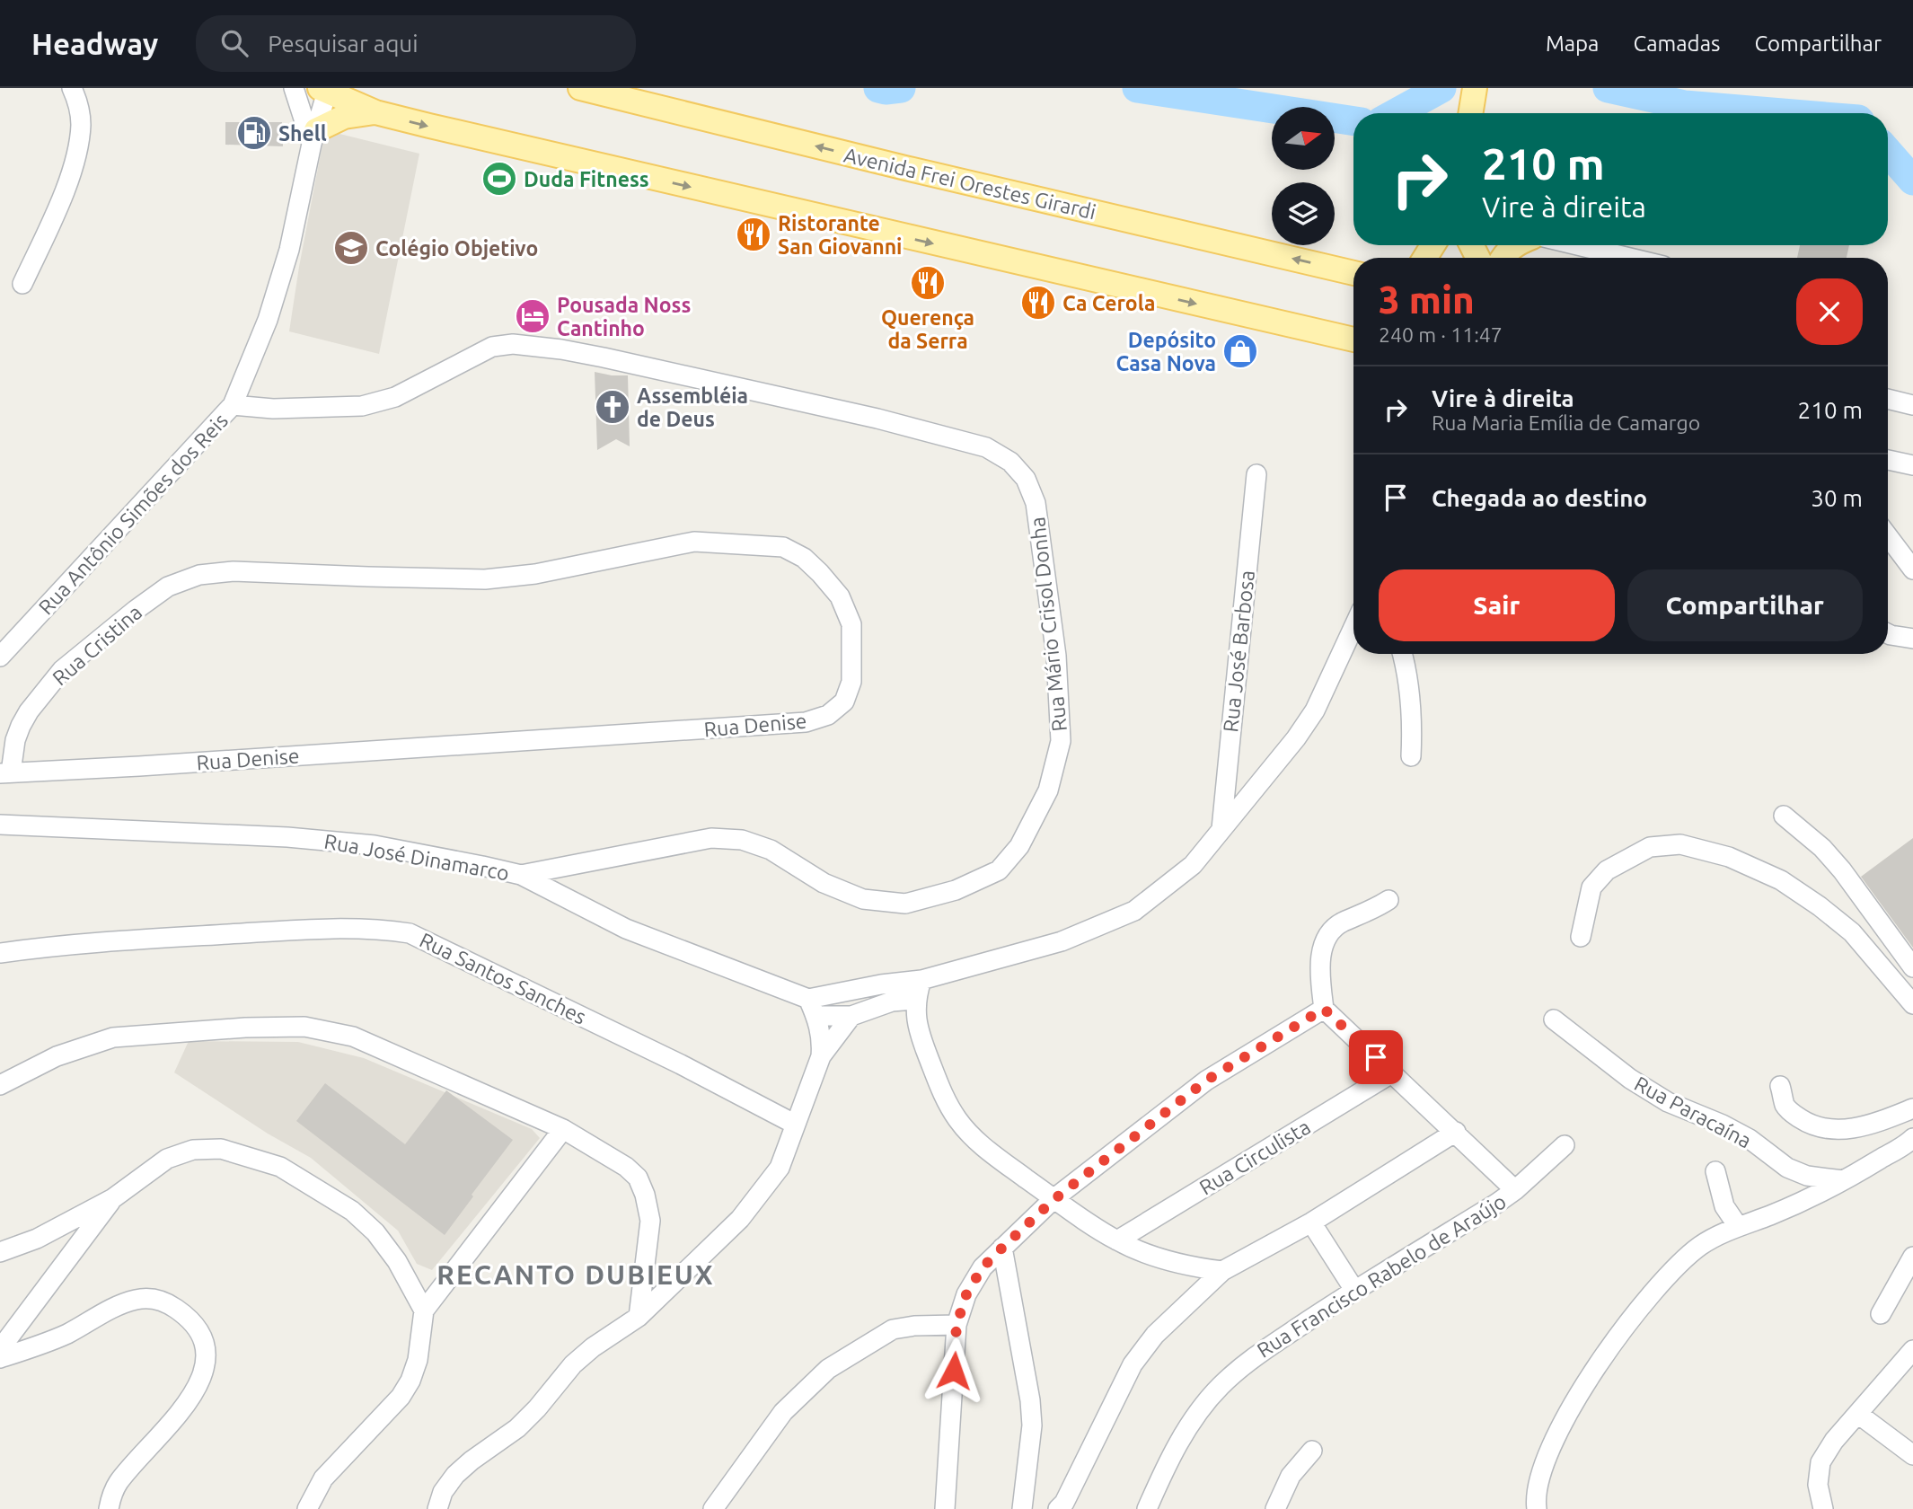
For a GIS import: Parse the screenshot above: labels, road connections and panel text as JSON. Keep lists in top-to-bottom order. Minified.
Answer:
{"streets":{"main road":["Avenida Frei Orestes Girardi"],"street":["Rua Antônio Simões dos Reis","Rua Mário Crisol Donha","Rua Cristina","Rua José Barbosa","Rua Denise","Rua José Dinamarco","Rua Santos Sanches","Rua Paracaína","Rua Circulista","Rua Francisco Rabelo de Araújo"]},"crossings":[["Rua Antônio Simões dos Reis","Rua Mário Crisol Donha"],["Rua Mário Crisol Donha","Rua José Dinamarco"],["Rua Cristina","Rua Denise"]],"districts":["RECANTO DUBIEUX"],"places":{"fuel station":["Shell"],"sports":["Duda Fitness"],"restaurant":["Ristorante San Giovanni","Querença da Serra","Ca Cerola"],"school or university":["Colégio Objetivo"],"hotel":["Pousada Noss Cantinho"],"shop":["Depósito Casa Nova"],"church":["Assembléia de Deus"]},"north":"right","page":{"header":"Headway","search":"Pesquisar aqui","nav":["Mapa","Camadas","Compartilhar"],"turn":["210 m","Vire à direita"],"heading":["3 min","240 m · 11:47"],"list":[{"name":"Vire à direita","note":"Rua Maria Emília de Camargo","value":"210 m"},{"name":"Chegada ao destino","value":"30 m"}],"buttons":["Sair","Compartilhar"]}}
